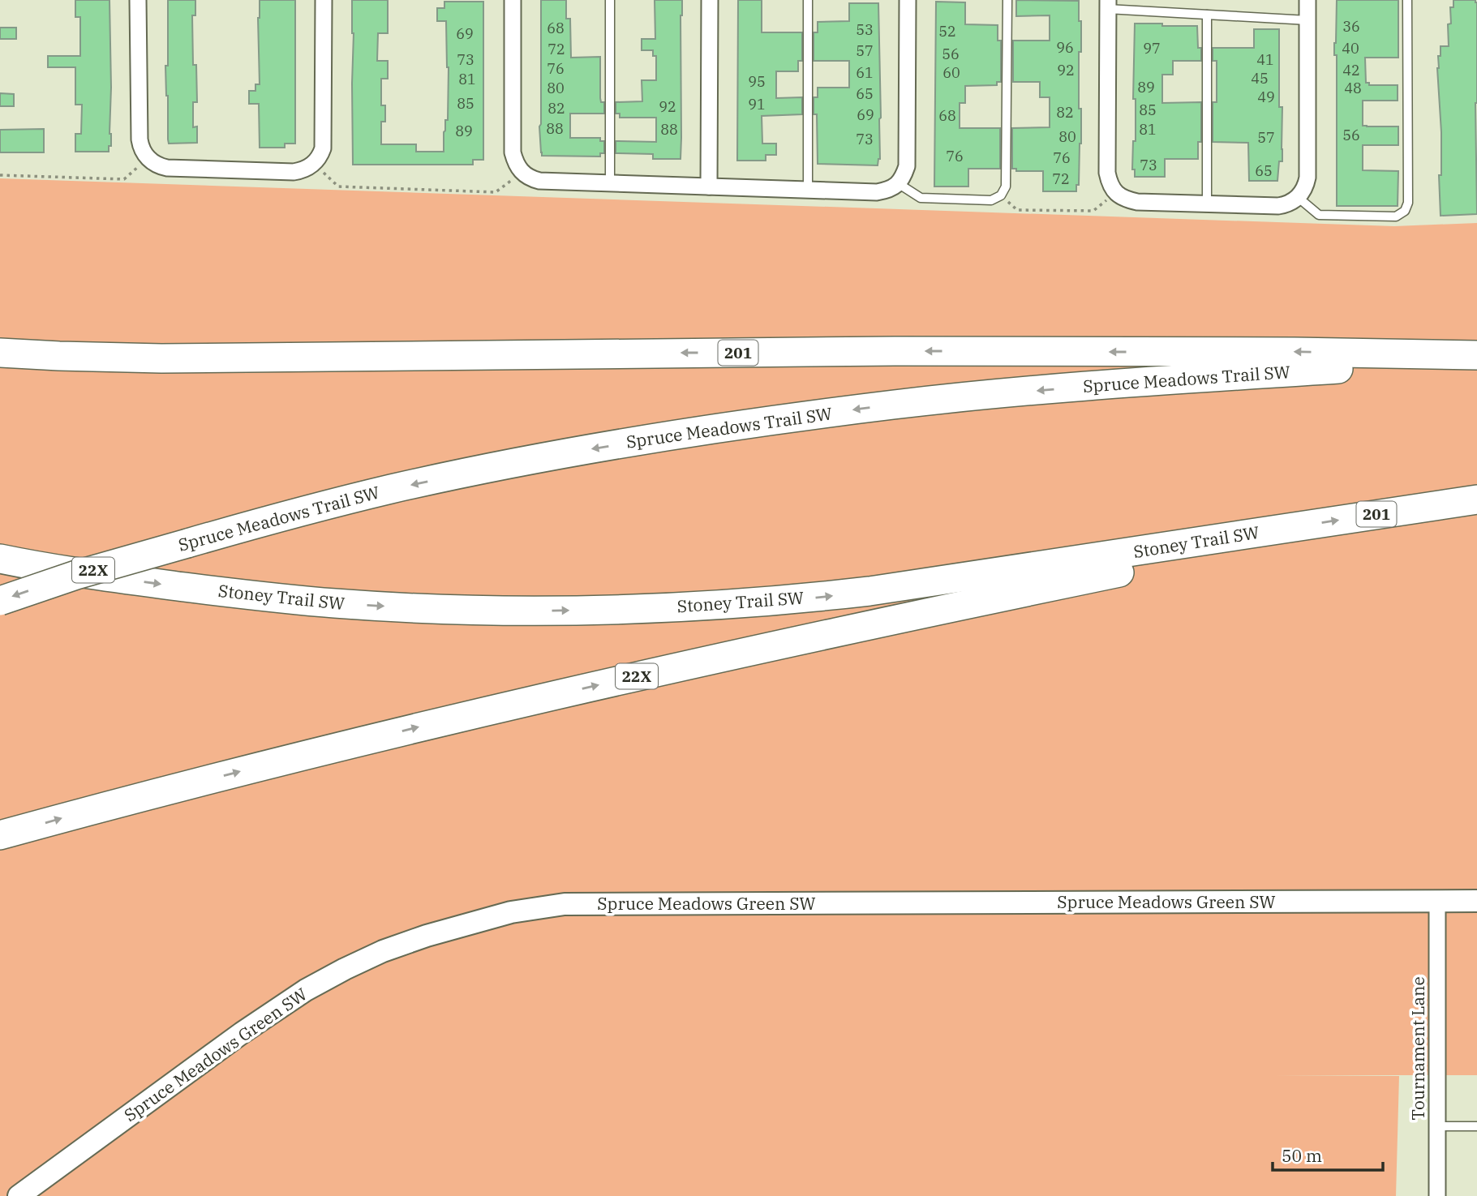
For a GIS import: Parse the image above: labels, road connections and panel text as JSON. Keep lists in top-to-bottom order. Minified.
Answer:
{"streets":{"highway":["201","Spruce Meadows Trail SW","Stoney Trail SW","22X"],"street":["Spruce Meadows Green SW","Tournament Lane"]},"crossings":[["Stoney Trail SW","22X"],["Spruce Meadows Green SW","Tournament Lane"]],"house_numbers":["36","68","53","52","69","96","97","40","72","57","56","73","41","76","92","42","61","60","45","81","95","89","80","48","65","49","85","91","92","82","85","82","69","68","88","88","81","89","56","80","57","73","76","76","73","65","72"],"scale_bar":"50 m"}
